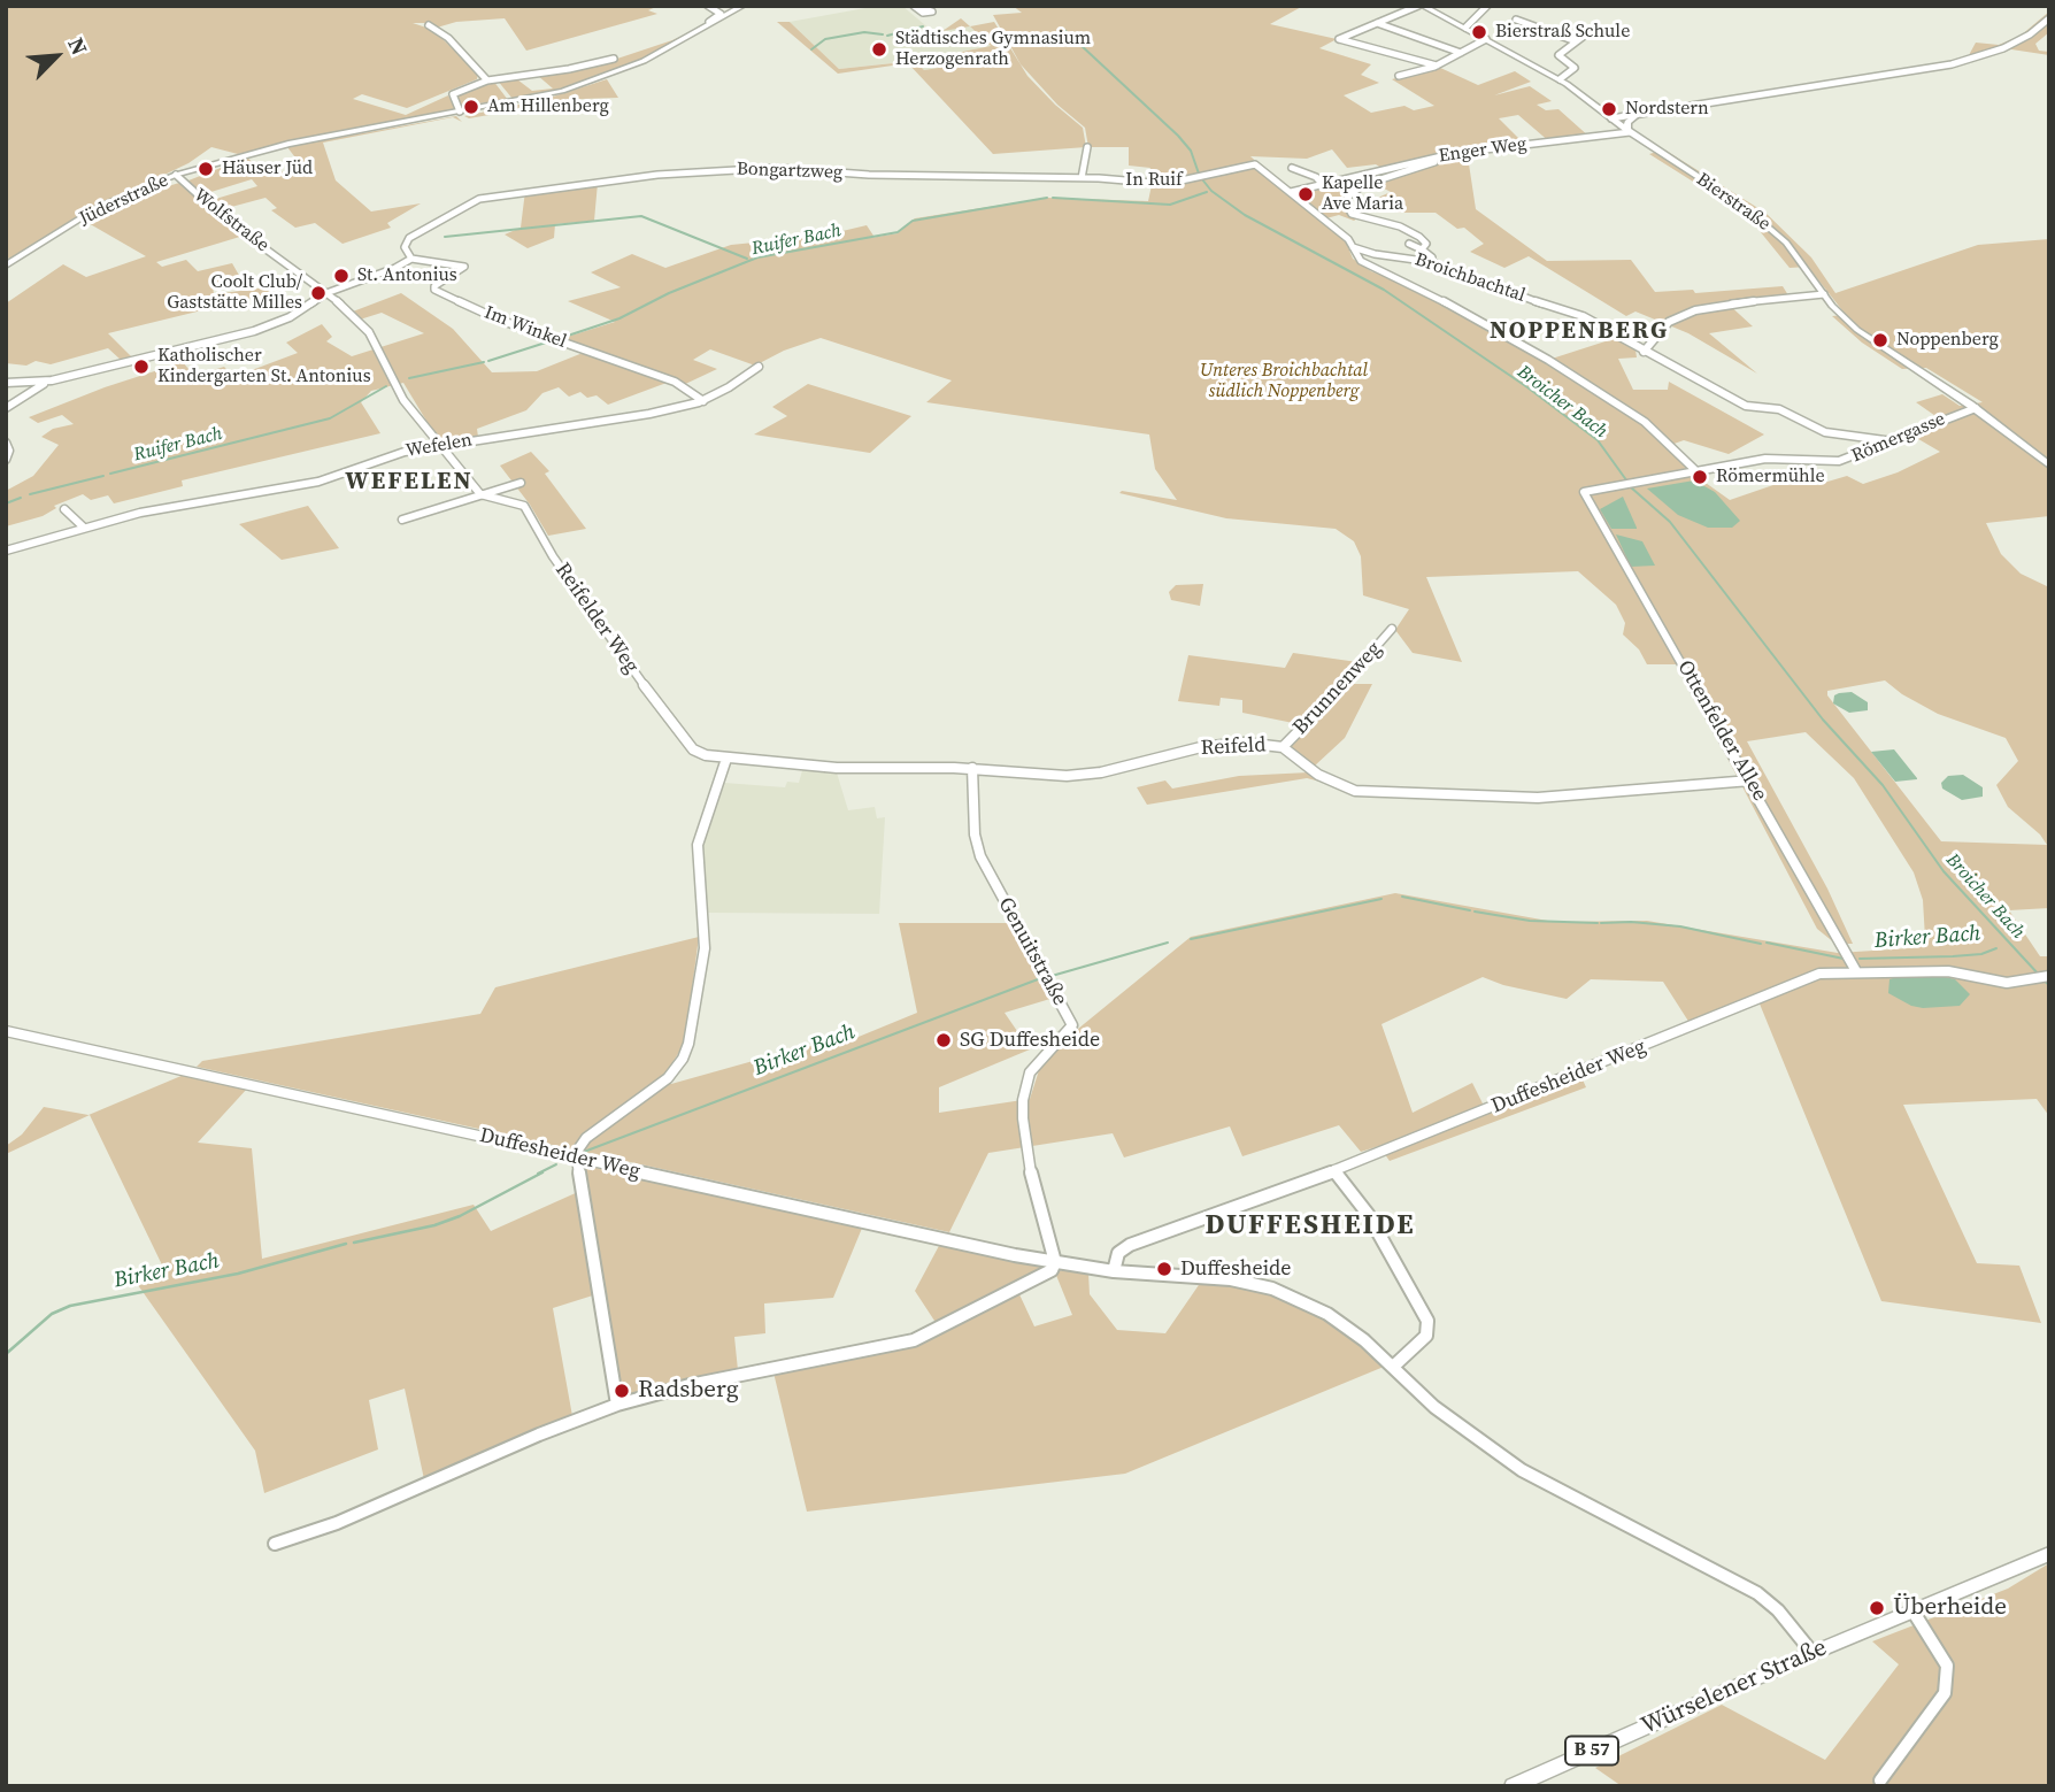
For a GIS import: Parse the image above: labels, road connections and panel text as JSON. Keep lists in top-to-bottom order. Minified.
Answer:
{"streets":{"main road":["Jüderstraße","Bierstraße","Würselener Straße","B 57"],"street":["Enger Weg","Bongartzweg","In Ruif","Wolfstraße","Broichbachtal","Im Winkel","Römergasse","Wefelen","Reifelder Weg","Brunnenweg","Ottenfelder Allee","Reifeld","Genuitstraße","Duffesheider Weg"]},"crossings":[["Enger Weg","In Ruif"],["Enger Weg","Bierstraße"],["Bongartzweg","In Ruif"],["Bongartzweg","Im Winkel"],["Jüderstraße","Wolfstraße"],["Bierstraße","Römergasse"],["Wolfstraße","Wefelen"],["Broichbachtal","Römergasse"],["Im Winkel","Wefelen"],["Römergasse","Ottenfelder Allee"],["Reifelder Weg","Reifeld"],["Brunnenweg","Reifeld"],["Ottenfelder Allee","Reifeld"],["Ottenfelder Allee","Duffesheider Weg"],["Reifeld","Genuitstraße"],["Genuitstraße","Duffesheider Weg"],["Duffesheider Weg","Würselener Straße"]],"districts":["NOPPENBERG","WEFELEN","DUFFESHEIDE"],"water":["Ruifer Bach","Broicher Bach","Birker Bach"],"parks":["Unteres Broichbachtal südlich Noppenberg"],"places":["Bierstraß Schule","Städtisches Gymnasium Herzogenrath","Am Hillenberg","Nordstern","Häuser Jüd","Kapelle Ave Maria","St. Antonius","Coolt Club/ Gaststätte Milles","Noppenberg","Katholischer Kindergarten St. Antonius","Römermühle","SG Duffesheide","Duffesheide","Radsberg","Überheide"],"north":"top right"}
